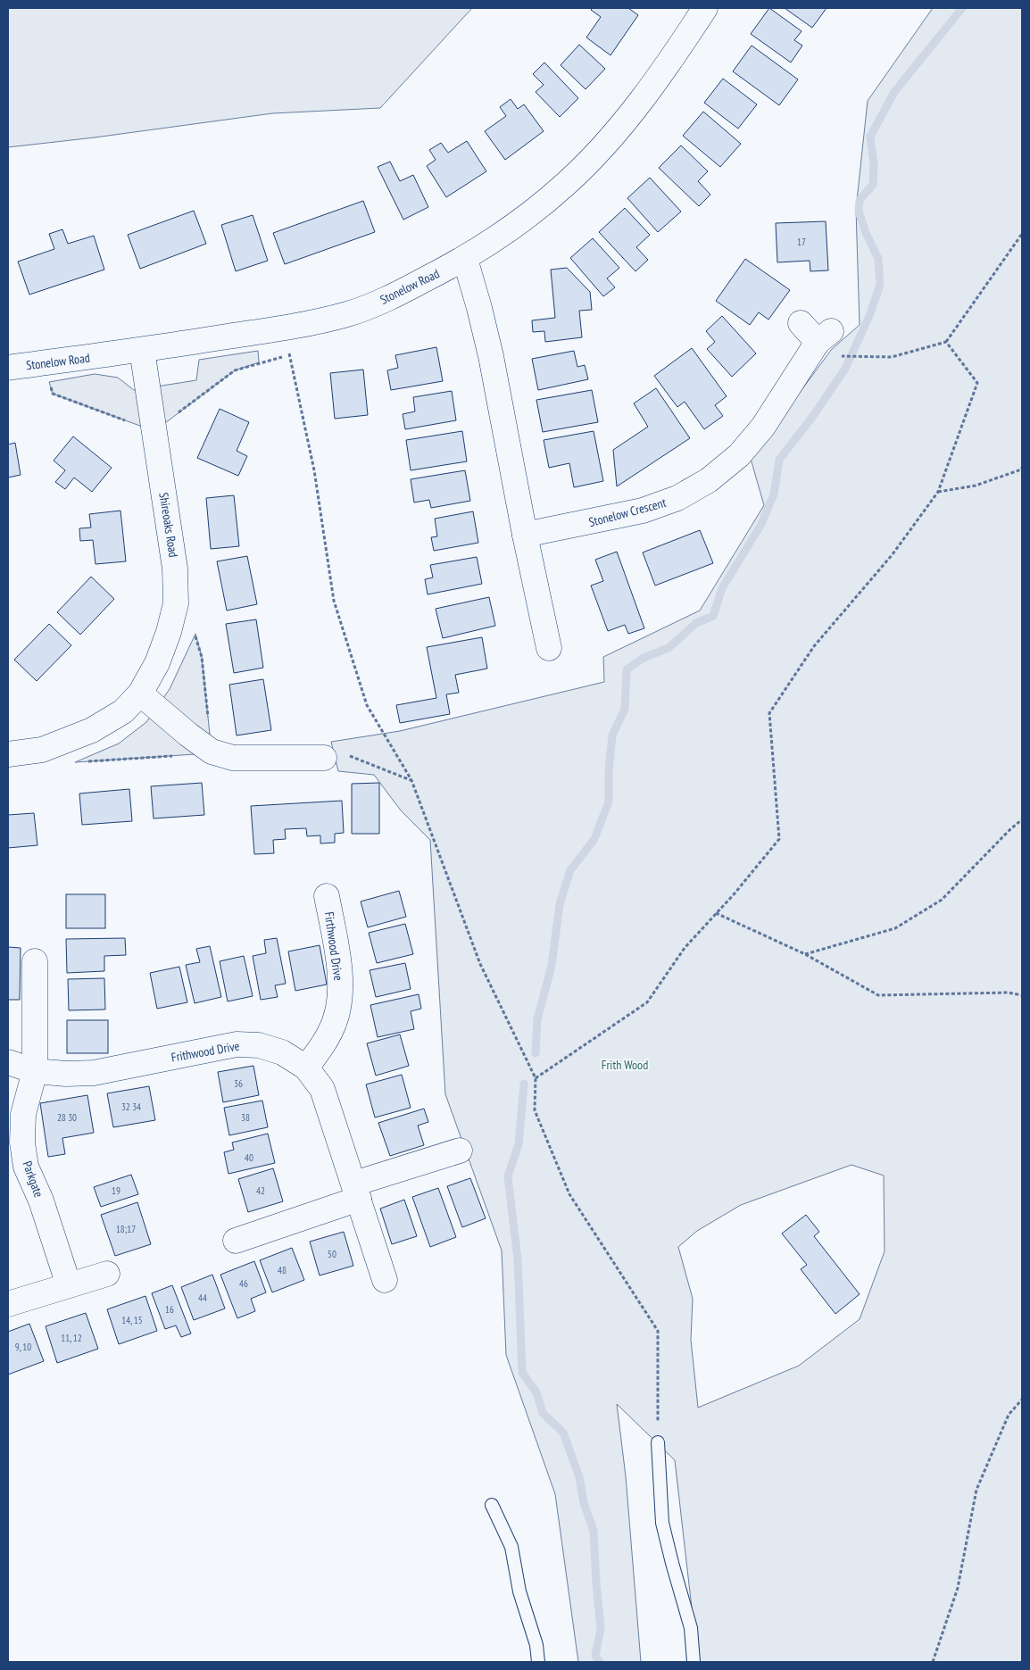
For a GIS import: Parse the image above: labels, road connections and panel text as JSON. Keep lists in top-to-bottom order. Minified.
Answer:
{"streets":{"street":["Stonelow Road","Stonelow Crescent","Shireoaks Road","Firthwood Drive","Frithwood Drive","Parkgate"]},"crossings":[["Stonelow Road","Shireoaks Road"],["Firthwood Drive","Frithwood Drive"],["Frithwood Drive","Parkgate"]],"parks":["Frith Wood"],"house_numbers":["17","36","32 34","28 30","38","40","19","42","18;17","50","48","46","44","16","14, 15","11, 12","9, 10"]}
